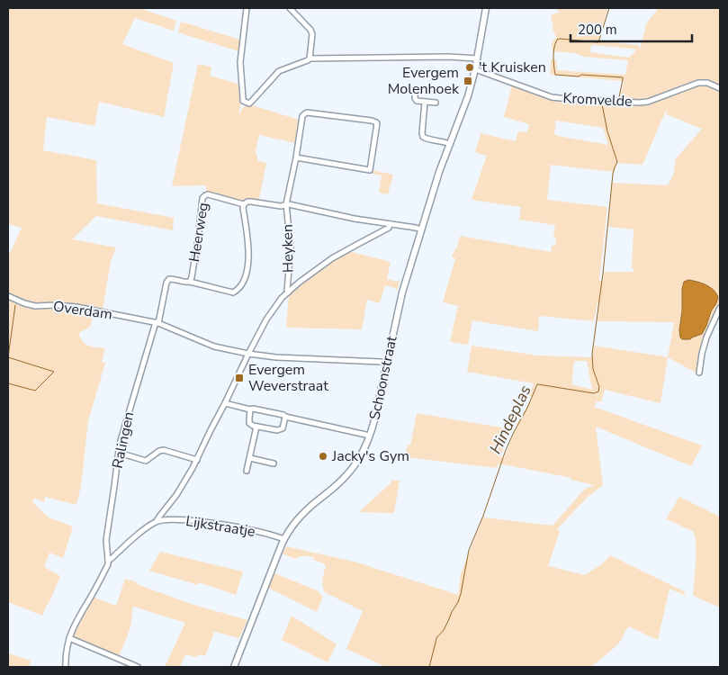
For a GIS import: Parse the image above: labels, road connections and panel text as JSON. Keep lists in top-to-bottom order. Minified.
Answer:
{"streets":{"street":["Kromvelde","Heerweg","Heyken","Overdam","Schoonstraat","Ralingen","Lijkstraatje"]},"crossings":[["Kromvelde","Schoonstraat"],["Heerweg","Heyken"],["Heerweg","Schoonstraat"],["Heerweg","Ralingen"],["Heyken","Ralingen"],["Overdam","Schoonstraat"],["Overdam","Ralingen"],["Schoonstraat","Lijkstraatje"],["Ralingen","Lijkstraatje"]],"water":["Hindeplas"],"places":{"other":["'t Kruisken","Jacky's Gym"],"transit":["Evergem Molenhoek","Evergem Weverstraat"]},"scale_bar":"200 m"}
